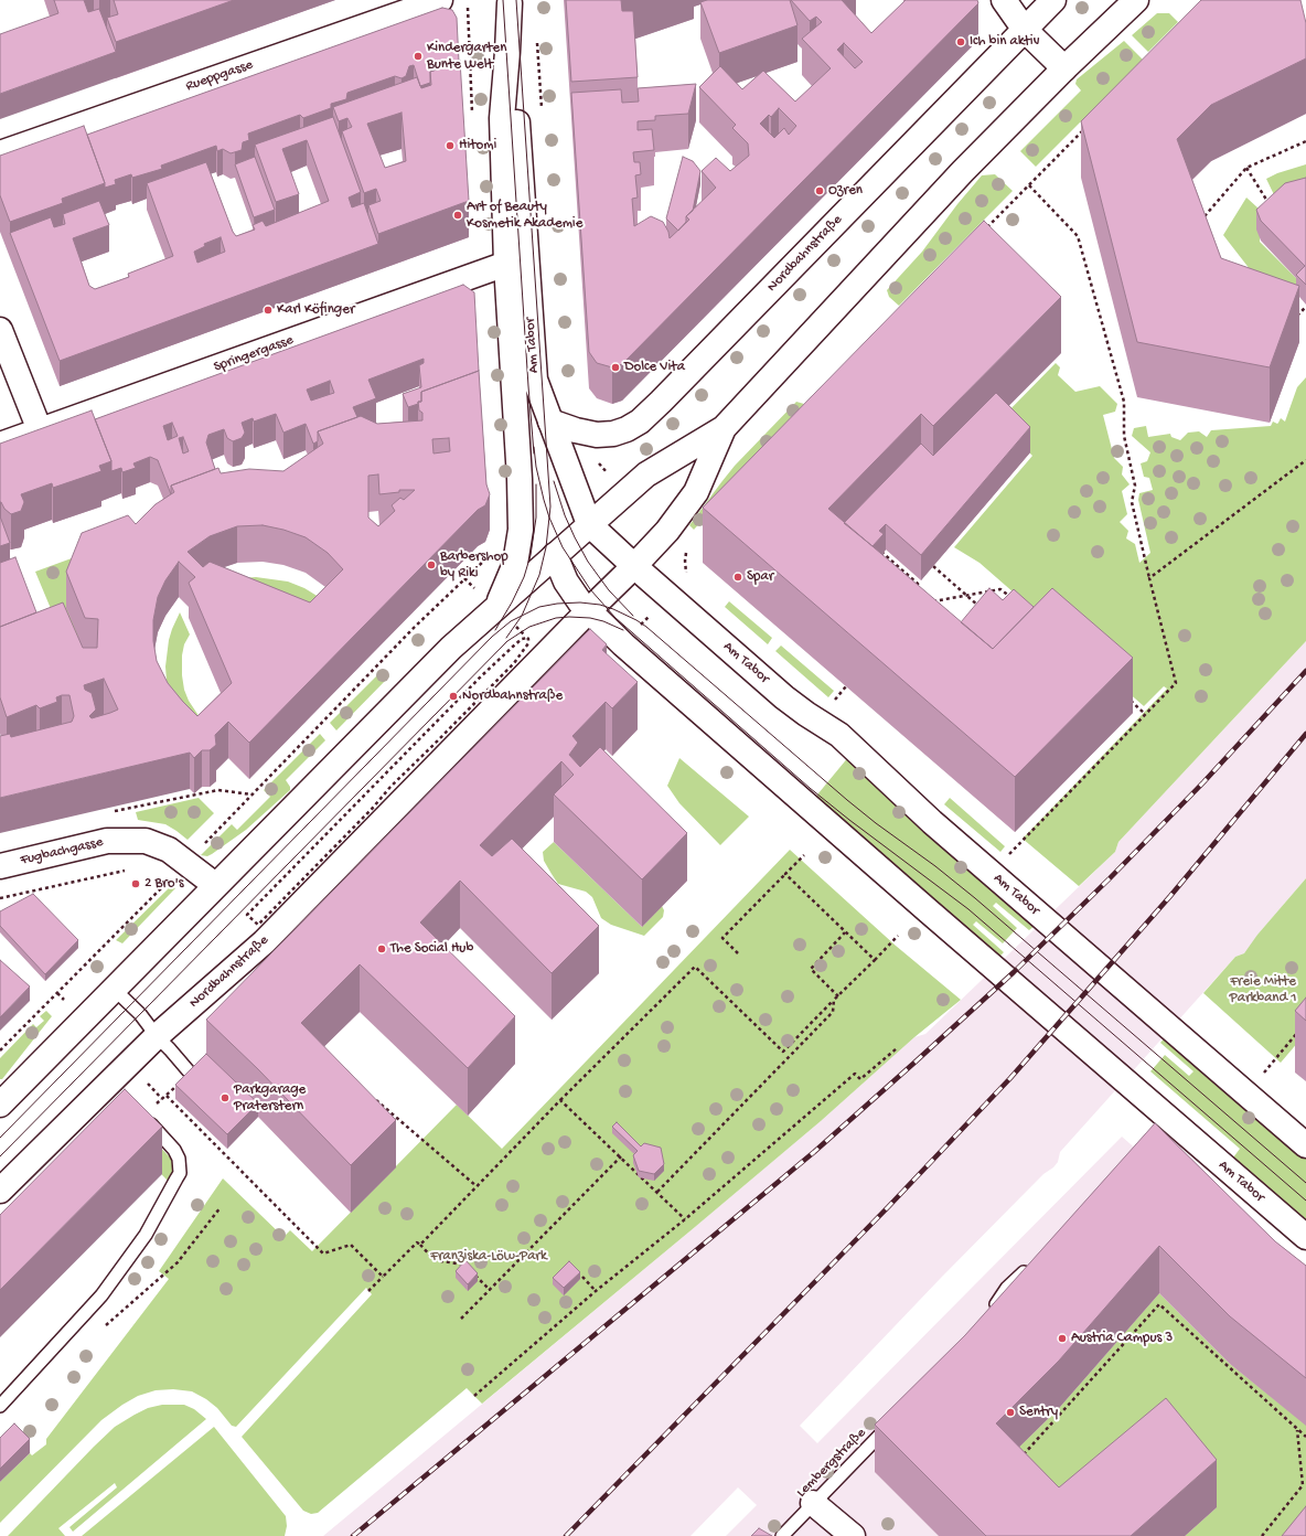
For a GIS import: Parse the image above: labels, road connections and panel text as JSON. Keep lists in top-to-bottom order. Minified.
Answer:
{"streets":{"street":["Rueppgasse","Nordbahnstraße","Am Tabor","Springergasse","Fugbachgasse"],"lane":["Lembergstraße"]},"crossings":[["Nordbahnstraße","Am Tabor"],["Nordbahnstraße","Fugbachgasse"],["Am Tabor","Springergasse"]],"parks":["Freie Mitte Parkband 1","Franziska-Löw-Park"],"places":["Ich bin aktiv","Kindergarten Bunte Welt","Hitomi","Ozren","Art of Beauty Kosmetik Akademie","Karl Köfinger","Dolce Vita","Barbershop by Riki","Spar","Nordbahnstraße","2 Bro's","The Social Hub","Parkgarage Praterstern","Austria Campus 3","Sentry"]}
